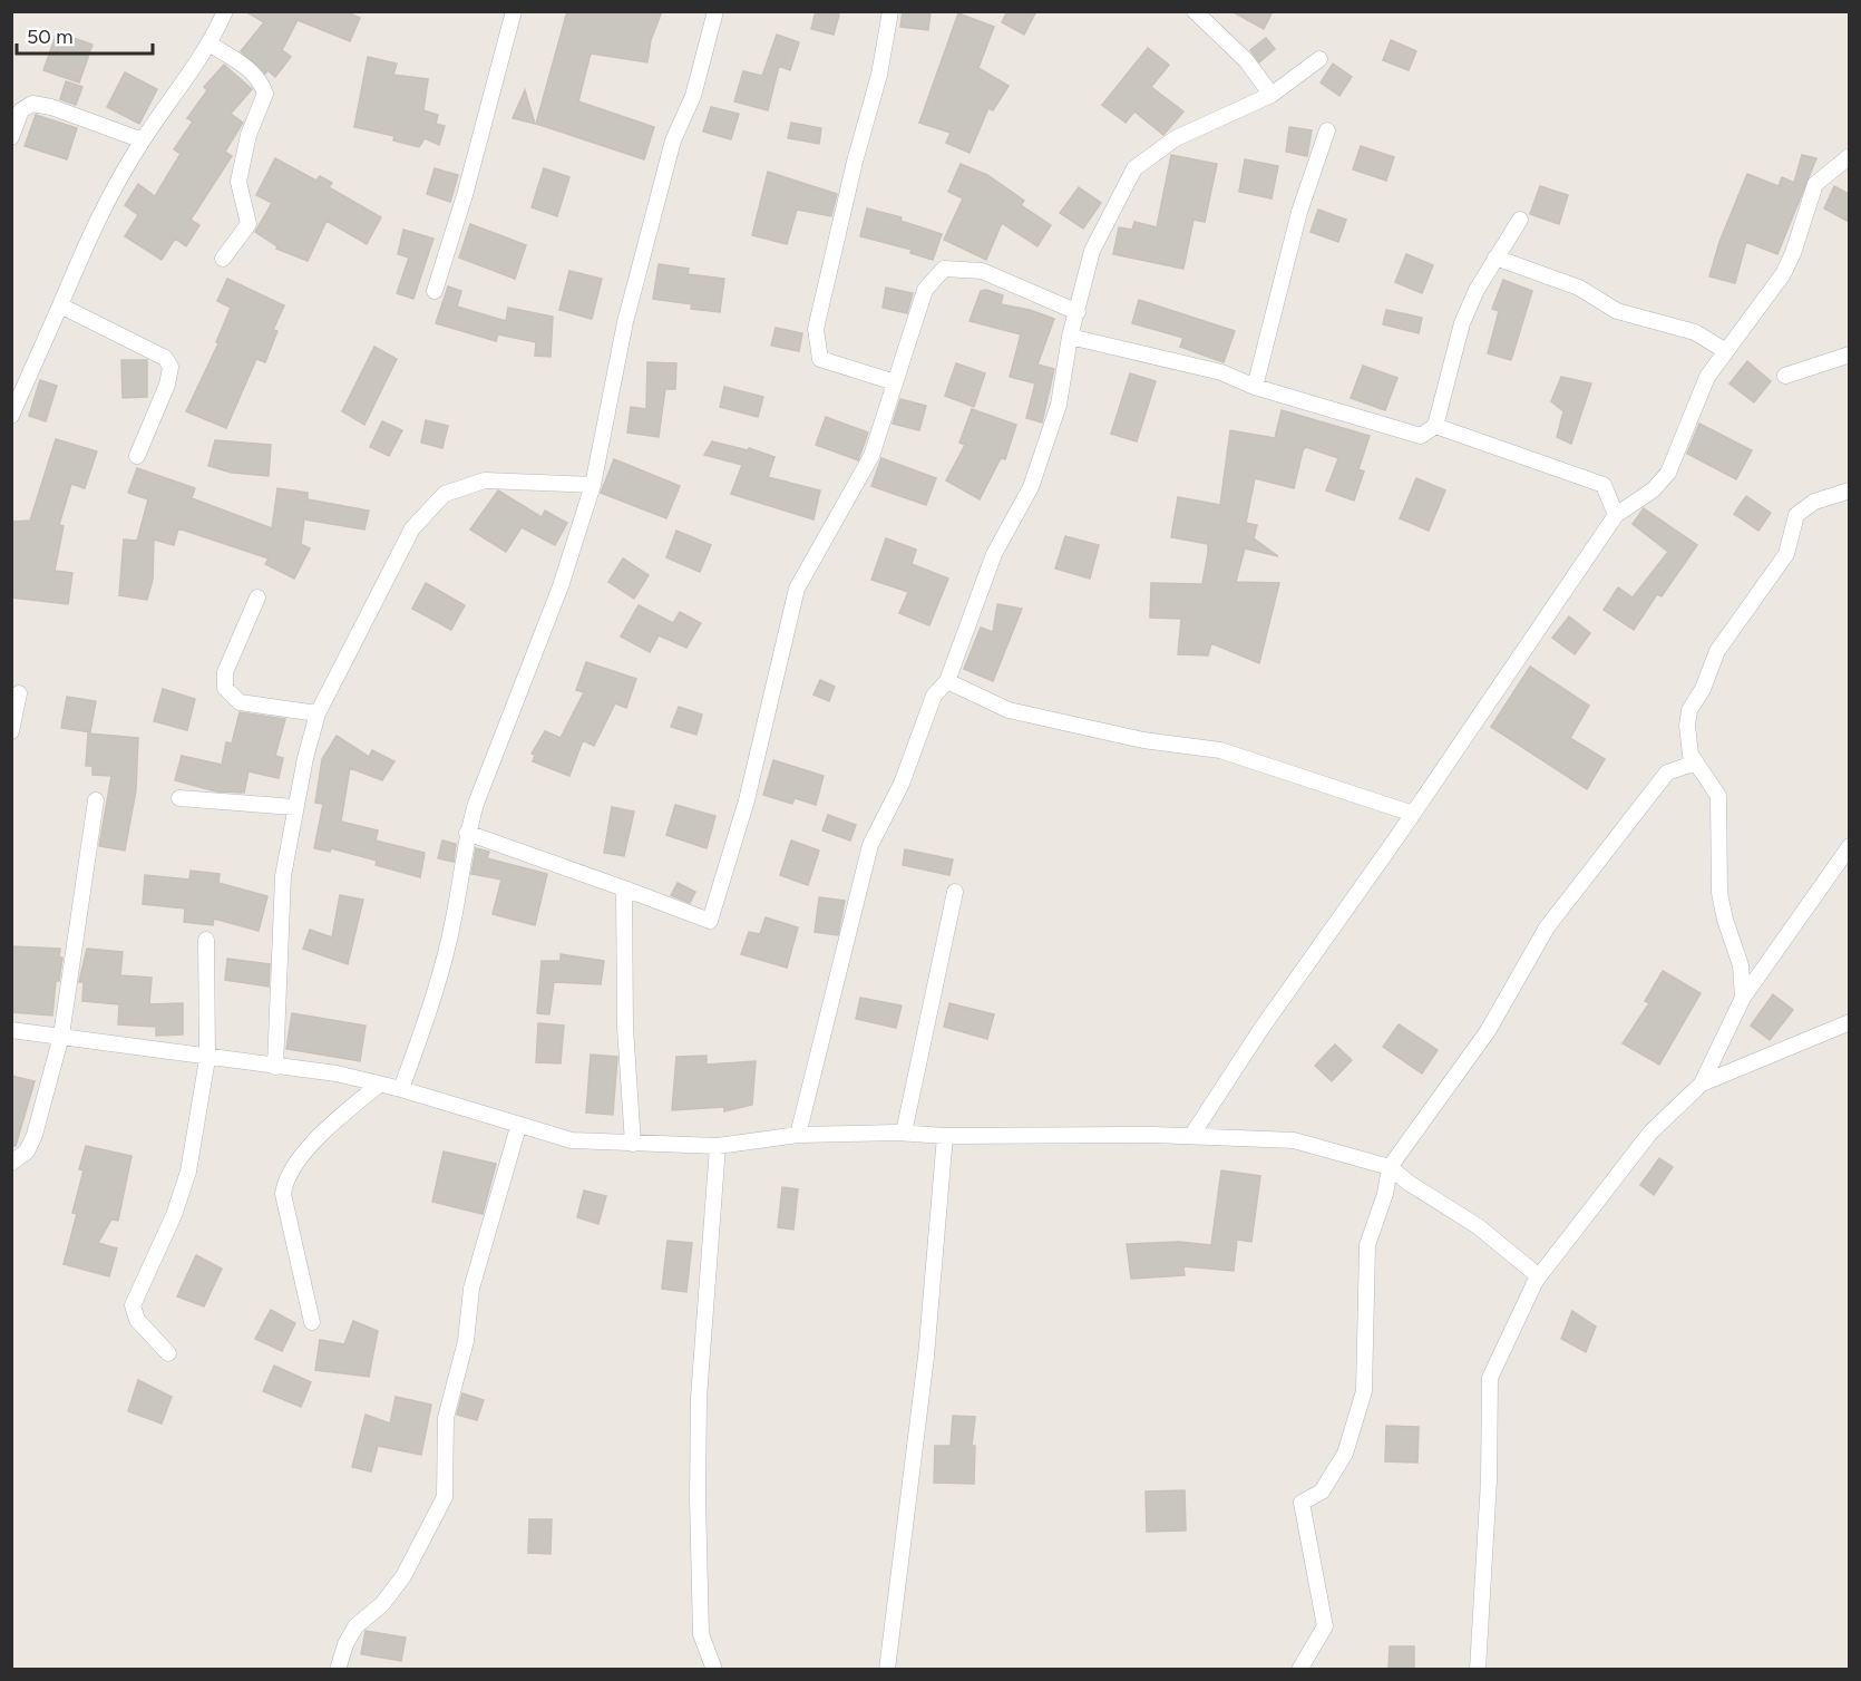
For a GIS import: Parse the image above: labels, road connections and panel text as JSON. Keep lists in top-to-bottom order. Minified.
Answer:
{"scale_bar":"50 m"}
